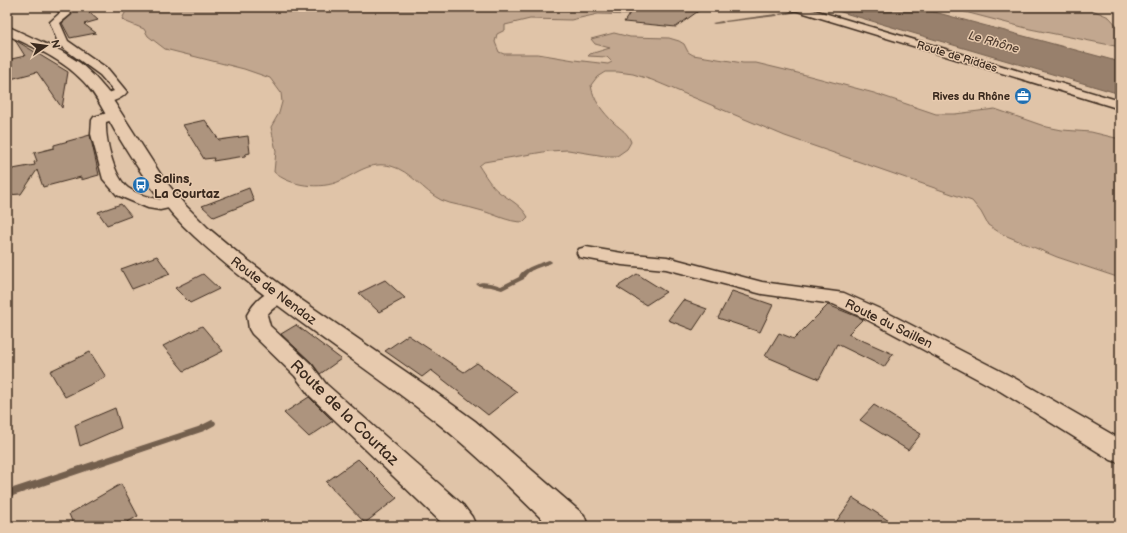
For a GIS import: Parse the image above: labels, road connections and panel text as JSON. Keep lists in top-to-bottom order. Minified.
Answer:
{"streets":{"main road":["Route de Nendaz"],"street":["Route de Riddes","Route du Saillen","Route de la Courtaz"]},"crossings":[["Route de Nendaz","Route de la Courtaz"]],"water":["Le Rhône"],"places":{"office":["Rives du Rhône"],"bus stop":["Salins, La Courtaz"]},"north":"right"}
